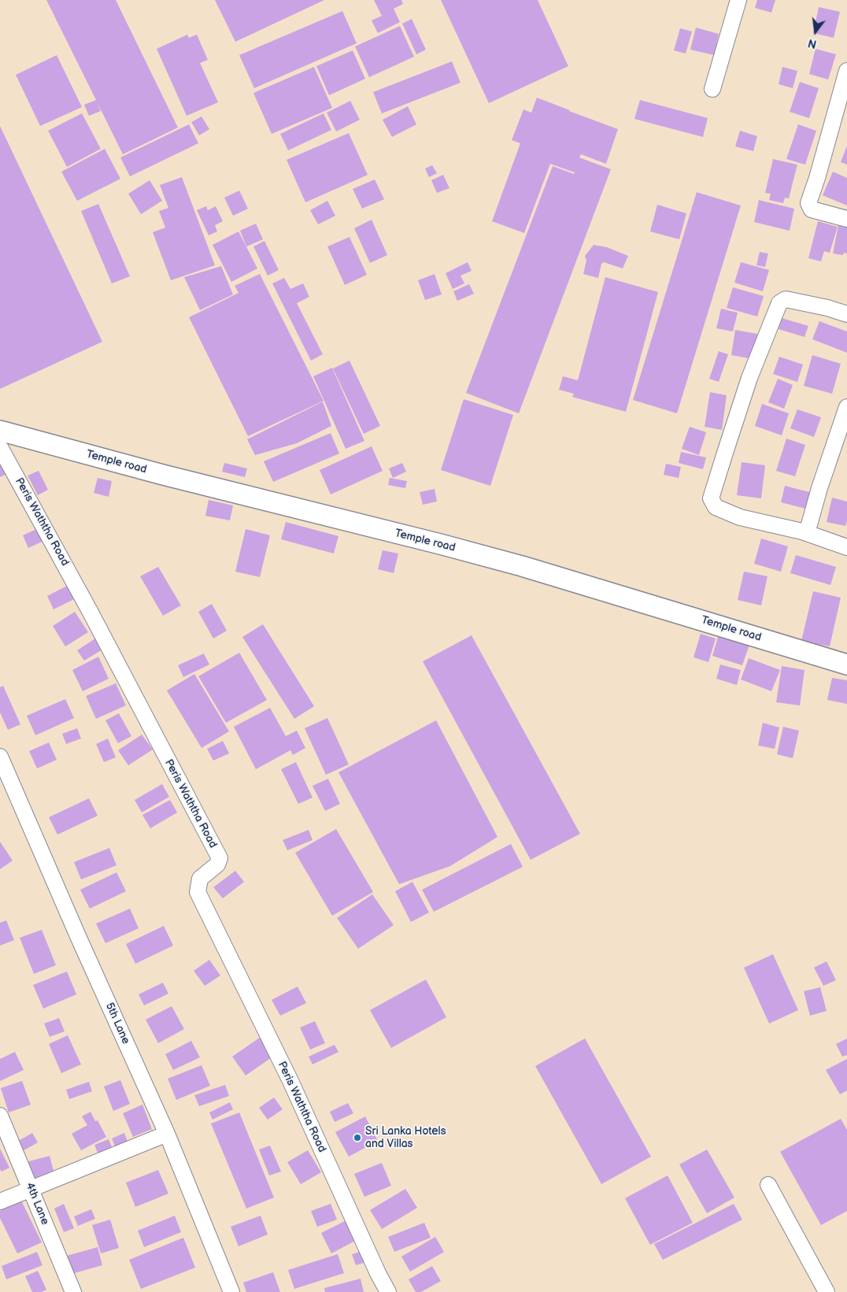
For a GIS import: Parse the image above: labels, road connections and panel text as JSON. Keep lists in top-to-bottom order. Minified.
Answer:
{"streets":{"street":["Temple road","Peris Waththa Road","5th Lane","4th Lane"]},"places":["Sri Lanka Hotels and Villas"],"north":"bottom"}
